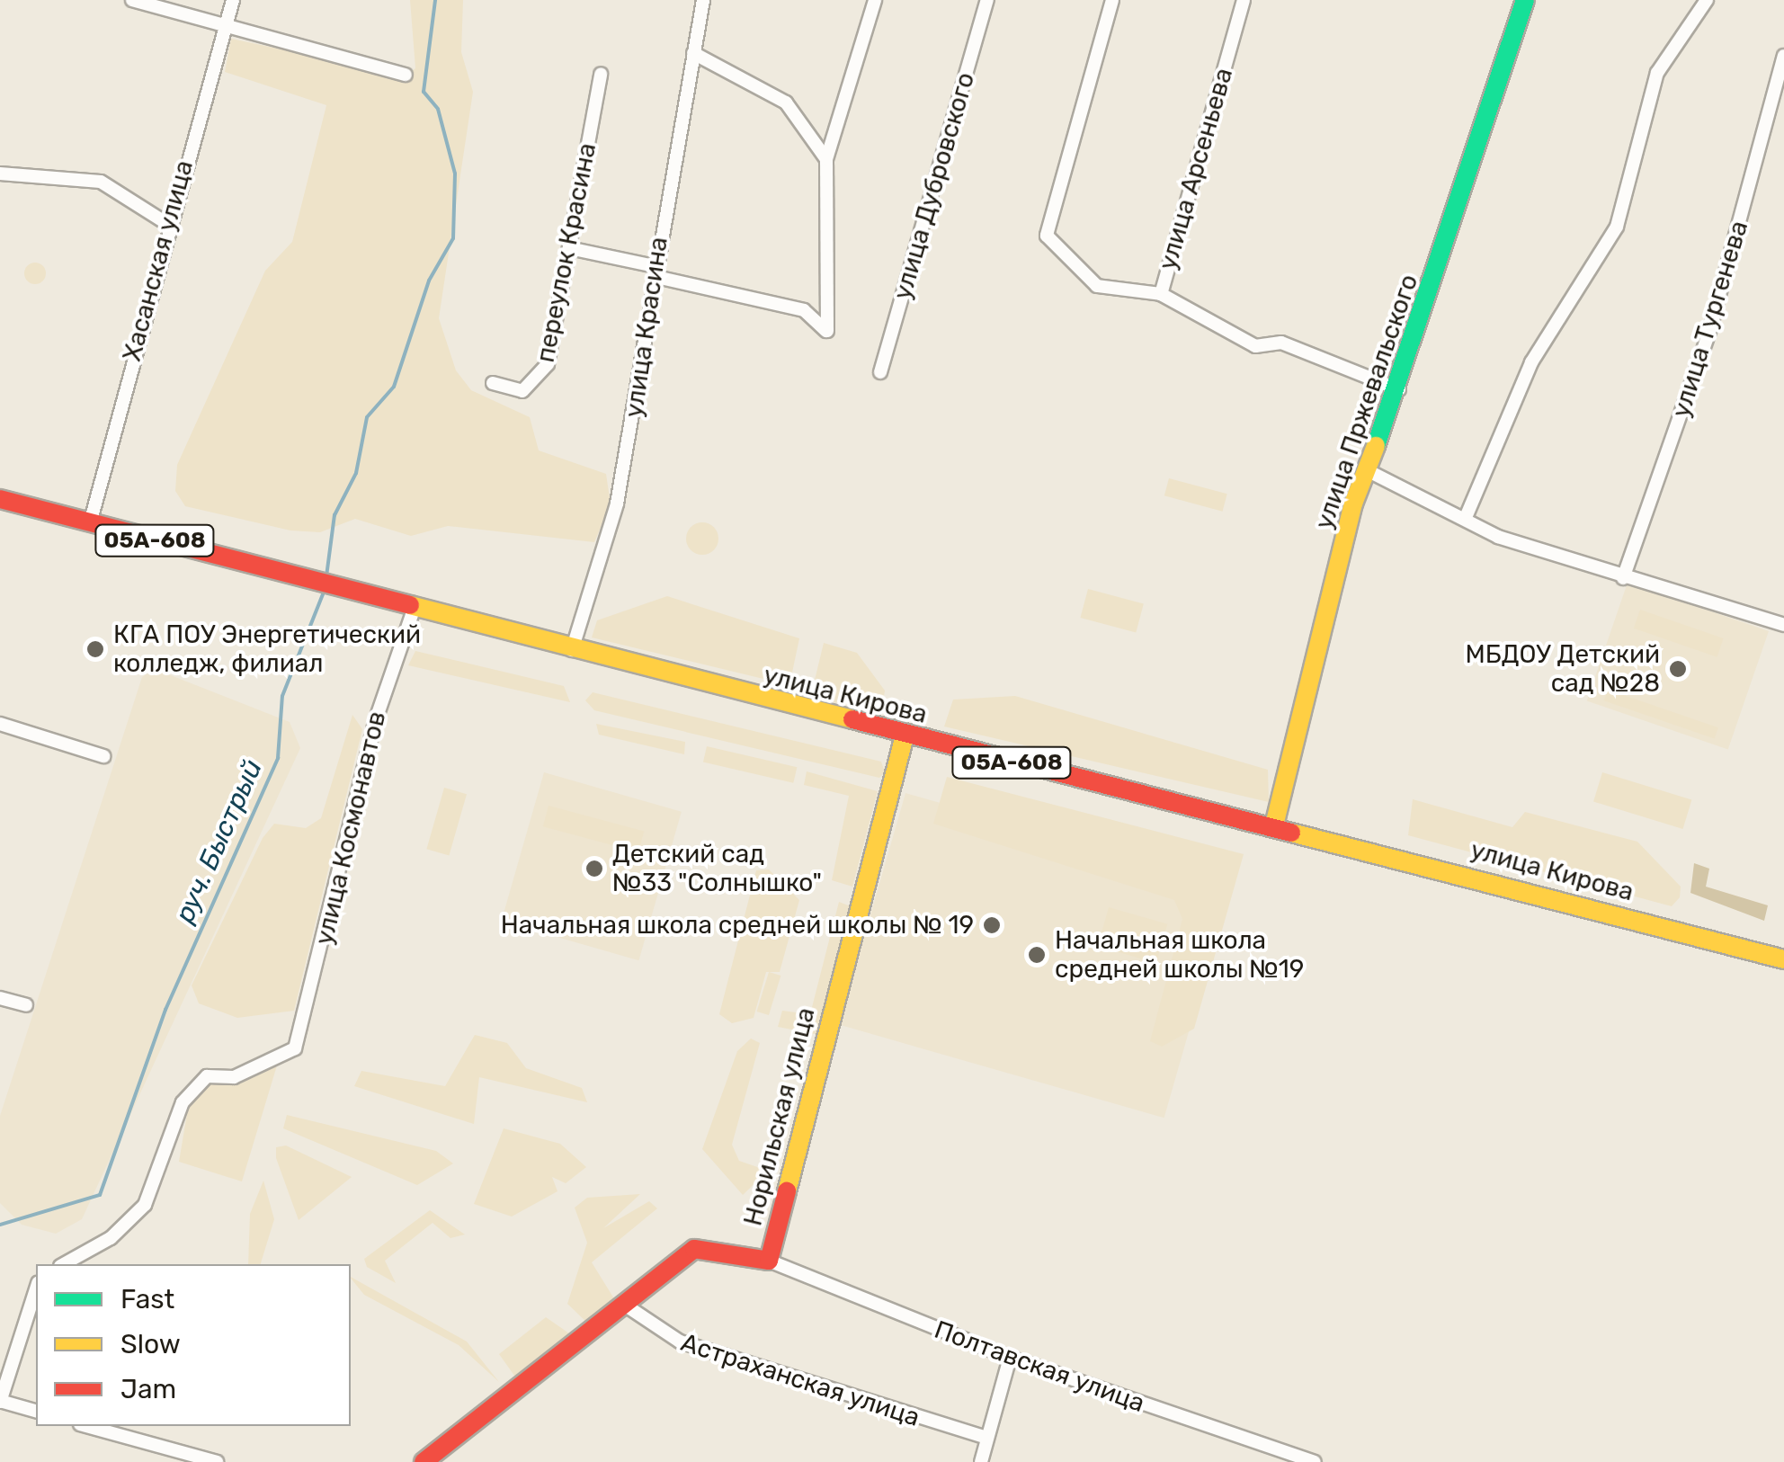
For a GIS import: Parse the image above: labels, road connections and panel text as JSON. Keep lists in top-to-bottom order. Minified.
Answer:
{"streets":{"main road":["улица Пржевальского","05А-608","улица Кирова","Норильская улица"],"street":["улица Арсеньева","улица Дубровского","переулок Красина","Хасанская улица","улица Тургенева","улица Красина","улица Космонавтов","Полтавская улица","Астраханская улица"]},"crossings":[["улица Арсеньева","улица Пржевальского"],["Хасанская улица","улица Кирова"],["улица Красина","улица Кирова"],["улица Пржевальского","улица Кирова"],["улица Кирова","улица Космонавтов"],["улица Кирова","Норильская улица"],["Норильская улица","Полтавская улица"],["Норильская улица","Астраханская улица"]],"water":["руч. Быстрый"],"places":["КГА ПОУ Энергетический колледж, филиал","МБДОУ Детский сад №28","Детский сад №33 \"Солнышко\"","Начальная школа средней школы № 19","Начальная школа средней школы №19"],"legend":["Fast","Slow","Jam"]}
